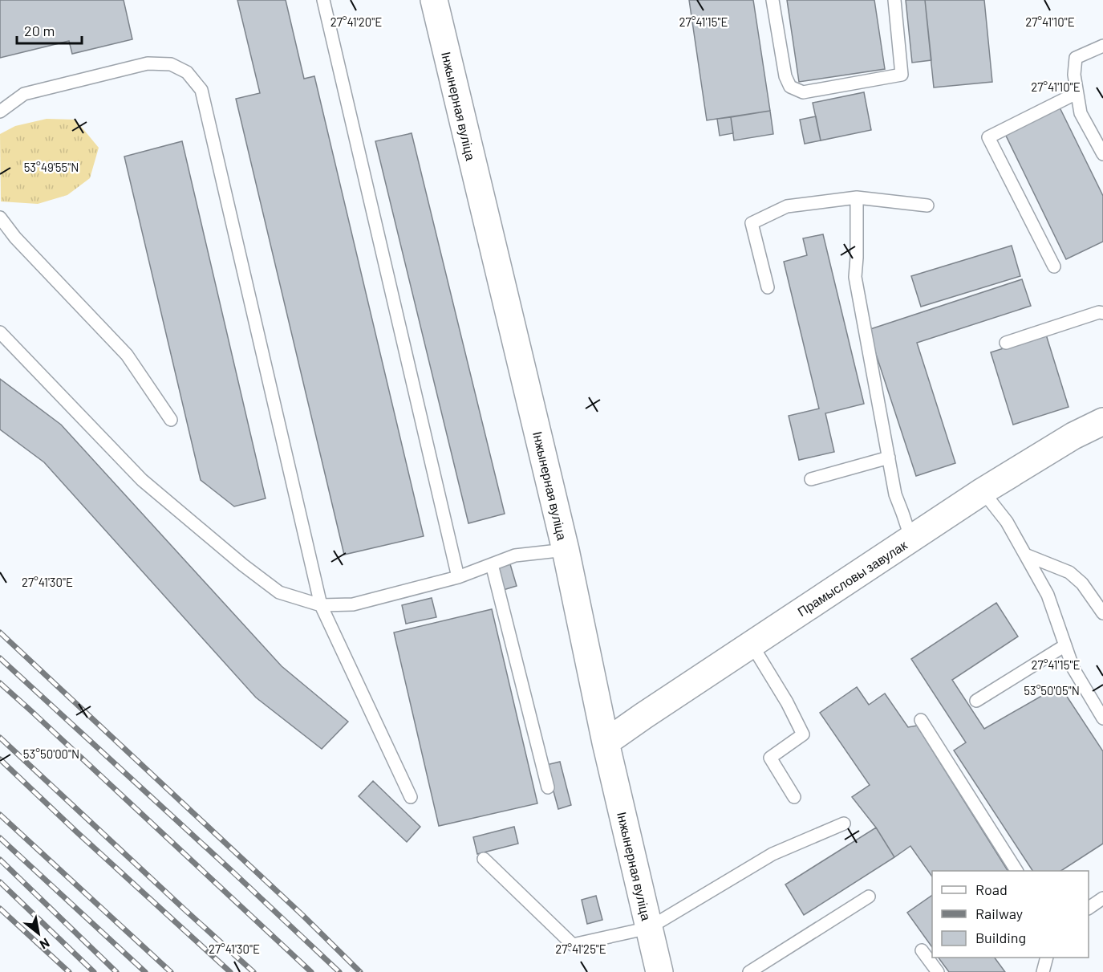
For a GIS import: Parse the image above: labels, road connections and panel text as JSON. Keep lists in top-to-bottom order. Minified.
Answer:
{"streets":{"street":["Інжынерная вуліца","Прамысловы завулак"]},"crossings":[["Інжынерная вуліца","Прамысловы завулак"]],"legend":["Road","Railway","Building"],"scale_bar":"20 m","north":"bottom right","coordinates":["27°41'10\"E","27°41'20\"E","27°41'15\"E","53°49'55\"N","27°41'30\"E","53°50'05\"N","53°50'00\"N","27°41'25\"E"]}
